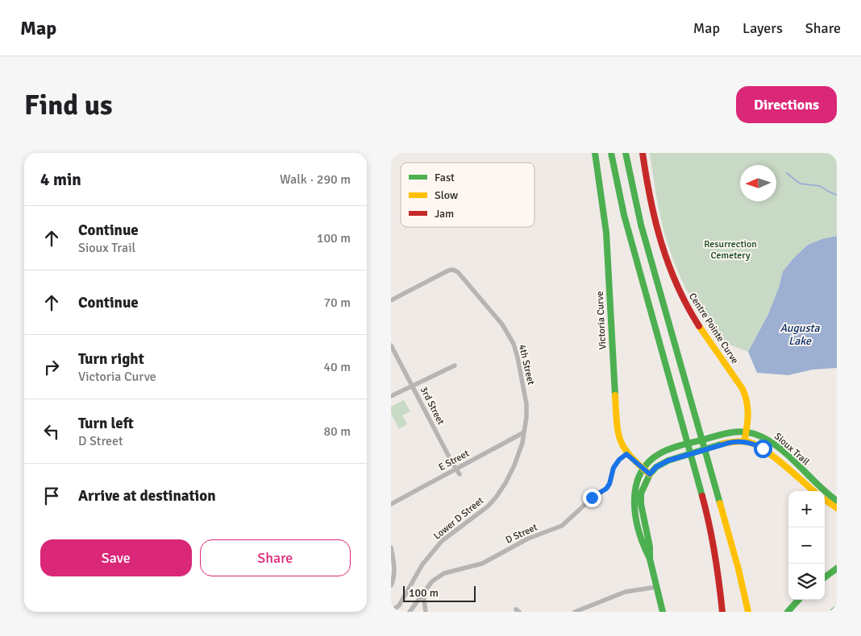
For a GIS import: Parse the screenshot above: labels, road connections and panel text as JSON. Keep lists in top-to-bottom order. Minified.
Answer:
{"streets":{"main road":["Victoria Curve","Centre Pointe Curve","Sioux Trail"],"street":["4th Street","3rd Street","E Street","Lower D Street","D Street"]},"crossings":[["Victoria Curve","Sioux Trail"],["Victoria Curve","D Street"],["Centre Pointe Curve","Sioux Trail"],["4th Street","E Street"],["4th Street","Lower D Street"],["3rd Street","E Street"],["E Street","Lower D Street"]],"water":["Augusta Lake"],"parks":["Resurrection Cemetery"],"legend":["Fast","Slow","Jam"],"scale_bar":"100 m","north":"left","page":{"header":"Map","nav":["Map","Layers","Share"],"buttons":["Directions",["Save","Share"]],"title":"Find us","heading":["4 min","Walk · 290 m"],"list":[["Continue","Sioux Trail","100 m"],["Continue","70 m"],["Turn right","Victoria Curve","40 m"],["Turn left","D Street","80 m"],"Arrive at destination"],"map_buttons":["+","−"],"scale":"100 m"}}
